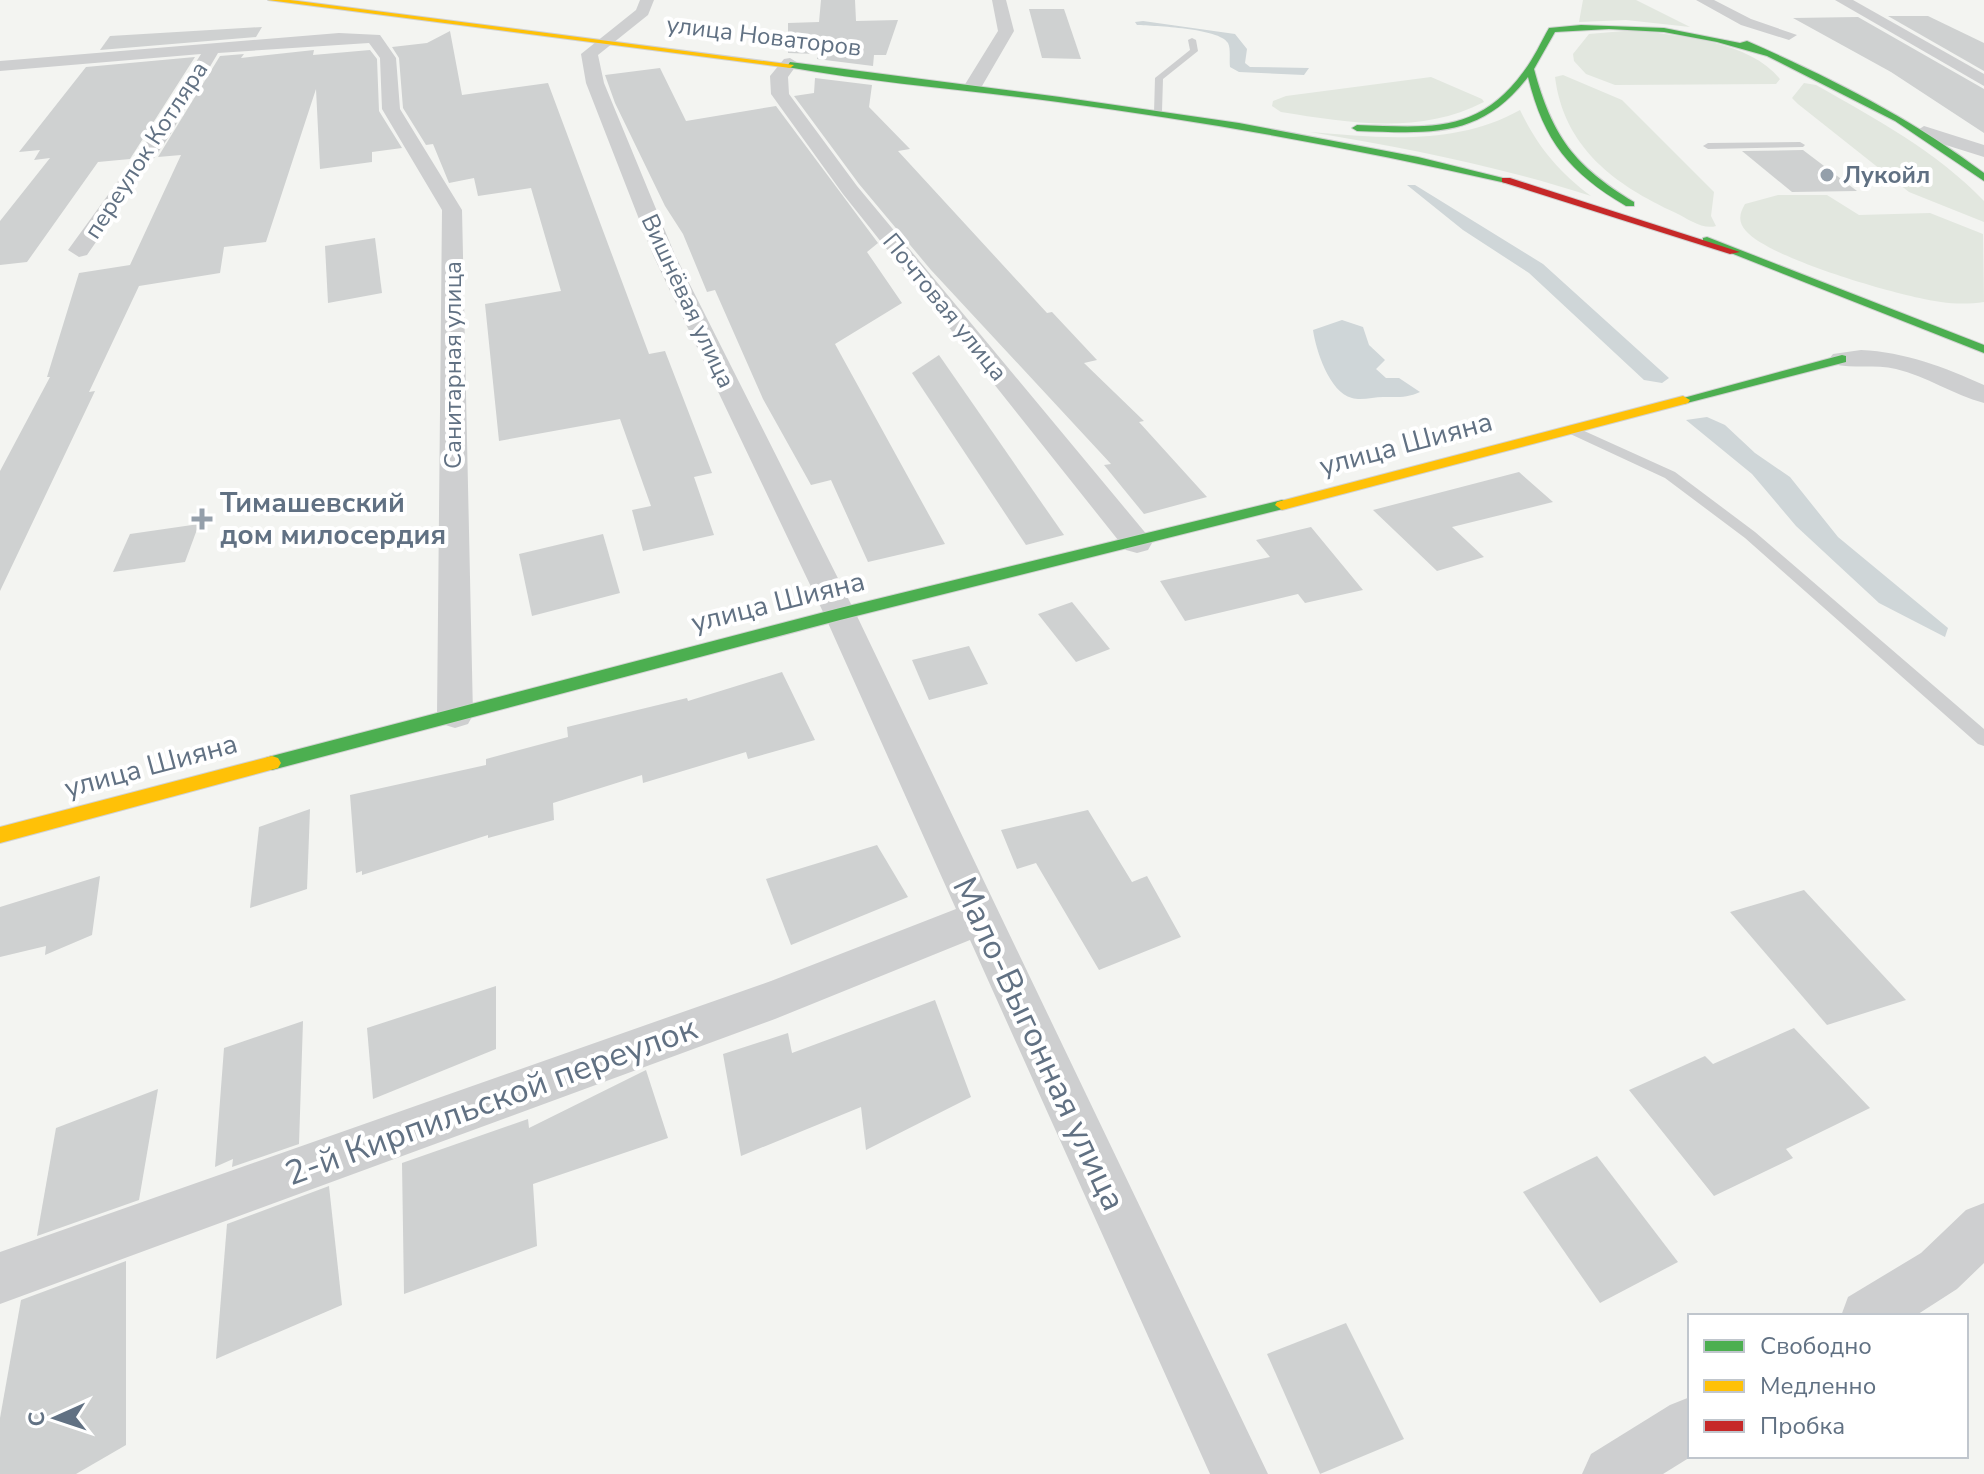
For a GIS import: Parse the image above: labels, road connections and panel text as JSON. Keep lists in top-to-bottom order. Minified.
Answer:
{"streets":{"main road":["улица Новаторов","улица Шияна"],"street":["переулок Котляра","Вишнёвая улица","Почтовая улица","Санитарная улица","Мало-Выгонная улица","2-й Кирпильской переулок"]},"crossings":[["улица Новаторов","Вишнёвая улица"],["улица Новаторов","Почтовая улица"],["переулок Котляра","Санитарная улица"],["Вишнёвая улица","улица Шияна"],["Вишнёвая улица","Мало-Выгонная улица"],["Почтовая улица","улица Шияна"],["Санитарная улица","улица Шияна"],["улица Шияна","Мало-Выгонная улица"],["Мало-Выгонная улица","2-й Кирпильской переулок"]],"places":{"other":["Лукойл"],"health":["Тимашевский дом милосердия"]},"legend":["Свободно","Медленно","Пробка"],"north":"left"}
